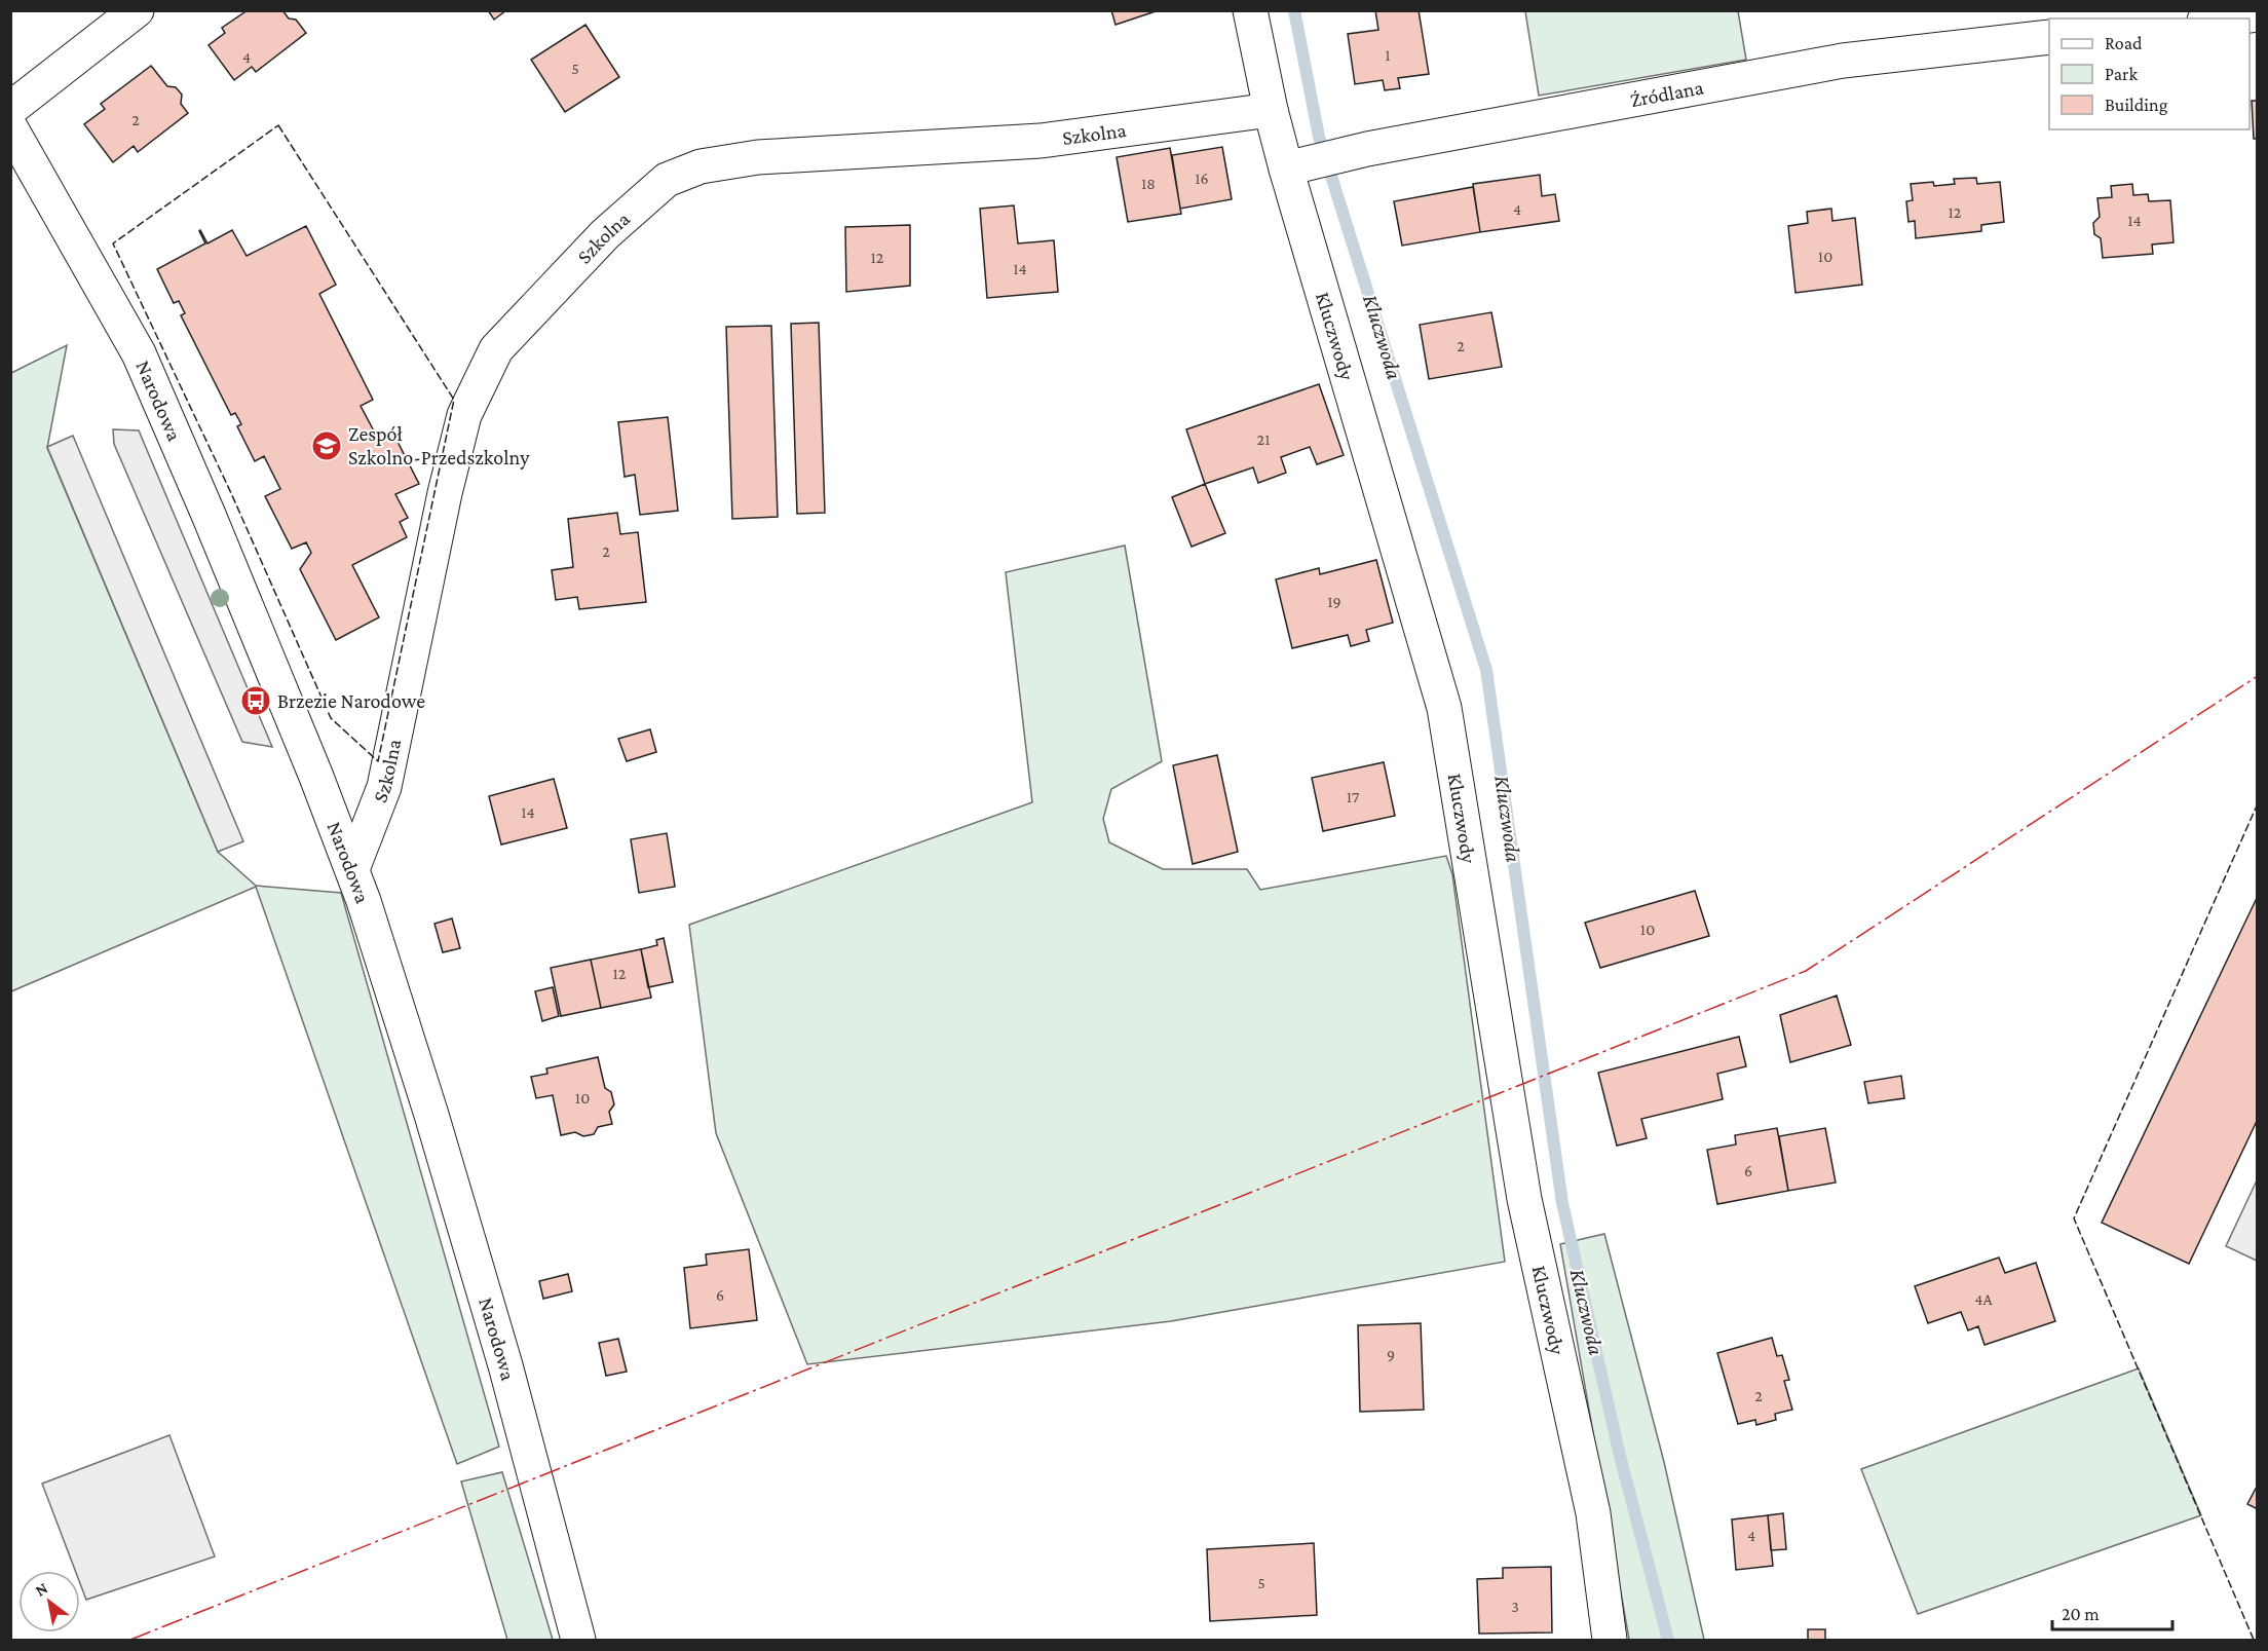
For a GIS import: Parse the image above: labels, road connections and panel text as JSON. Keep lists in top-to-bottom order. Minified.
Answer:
{"streets":{"street":["Źródlana","Szkolna","Kluczwody","Narodowa"]},"crossings":[["Źródlana","Kluczwody"],["Szkolna","Kluczwody"],["Szkolna","Narodowa"]],"water":["Kluczwoda"],"places":{"school or university":["Zespół Szkolno-Przedszkolny"],"bus stop":["Brzezie Narodowe"]},"house_numbers":["1","4","5","2","16","18","4","12","14","10","12","14","2","21","2","19","17","14","10","12","10","6","6","4A","9","2","4","5","3"],"legend":["Road","Park","Building"],"scale_bar":"20 m","north":"top left"}
